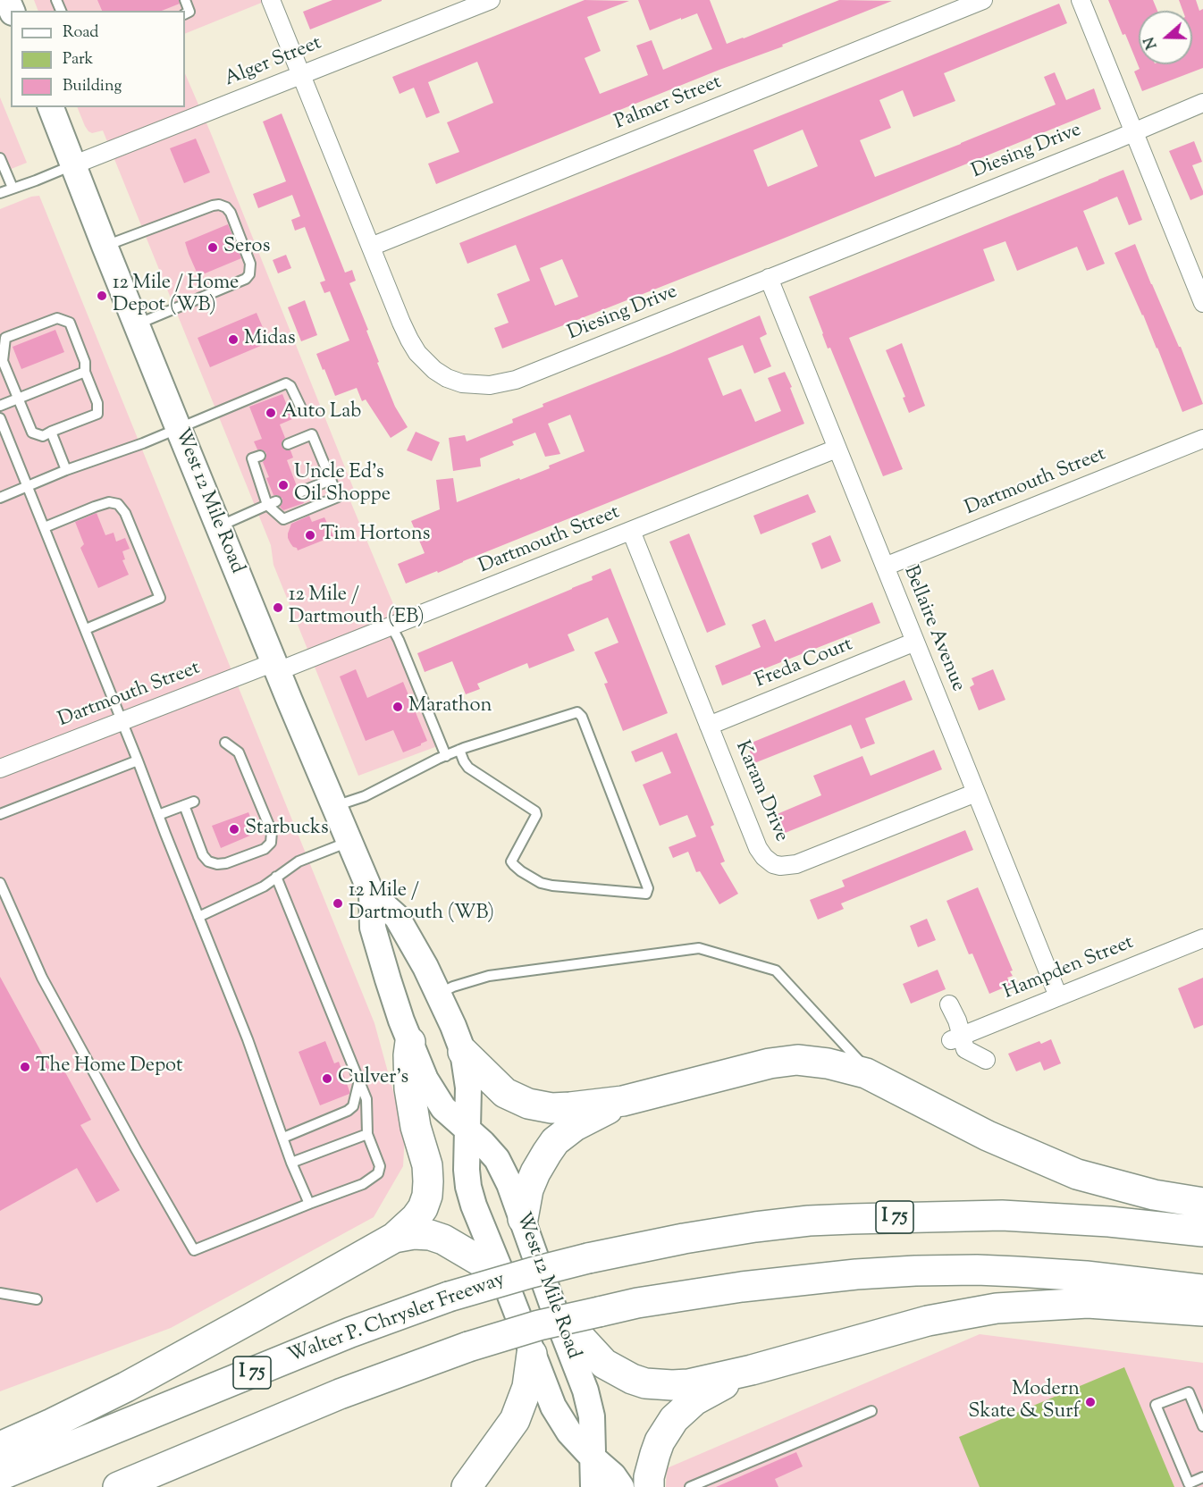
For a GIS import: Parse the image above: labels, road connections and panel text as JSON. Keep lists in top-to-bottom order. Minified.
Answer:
{"streets":{"highway":["I 75","Walter P. Chrysler Freeway"],"main road":["West 12 Mile Road"],"street":["Alger Street","Palmer Street","Diesing Drive","Dartmouth Street","Bellaire Avenue","Freda Court","Karam Drive","Hampden Street"]},"crossings":[["Alger Street","Diesing Drive"],["Alger Street","West 12 Mile Road"],["Palmer Street","Diesing Drive"],["Diesing Drive","Bellaire Avenue"],["Dartmouth Street","West 12 Mile Road"],["Dartmouth Street","Bellaire Avenue"],["Dartmouth Street","Karam Drive"],["Bellaire Avenue","Freda Court"],["Bellaire Avenue","Karam Drive"],["Bellaire Avenue","Hampden Street"],["Freda Court","Karam Drive"]],"places":["Seros","12 Mile / Home Depot (WB)","Midas","Auto Lab","Uncle Ed's Oil Shoppe","Tim Hortons","12 Mile / Dartmouth (EB)","Marathon","Starbucks","12 Mile / Dartmouth (WB)","The Home Depot","Culver's","Modern Skate & Surf"],"legend":["Road","Park","Building"],"north":"left"}
